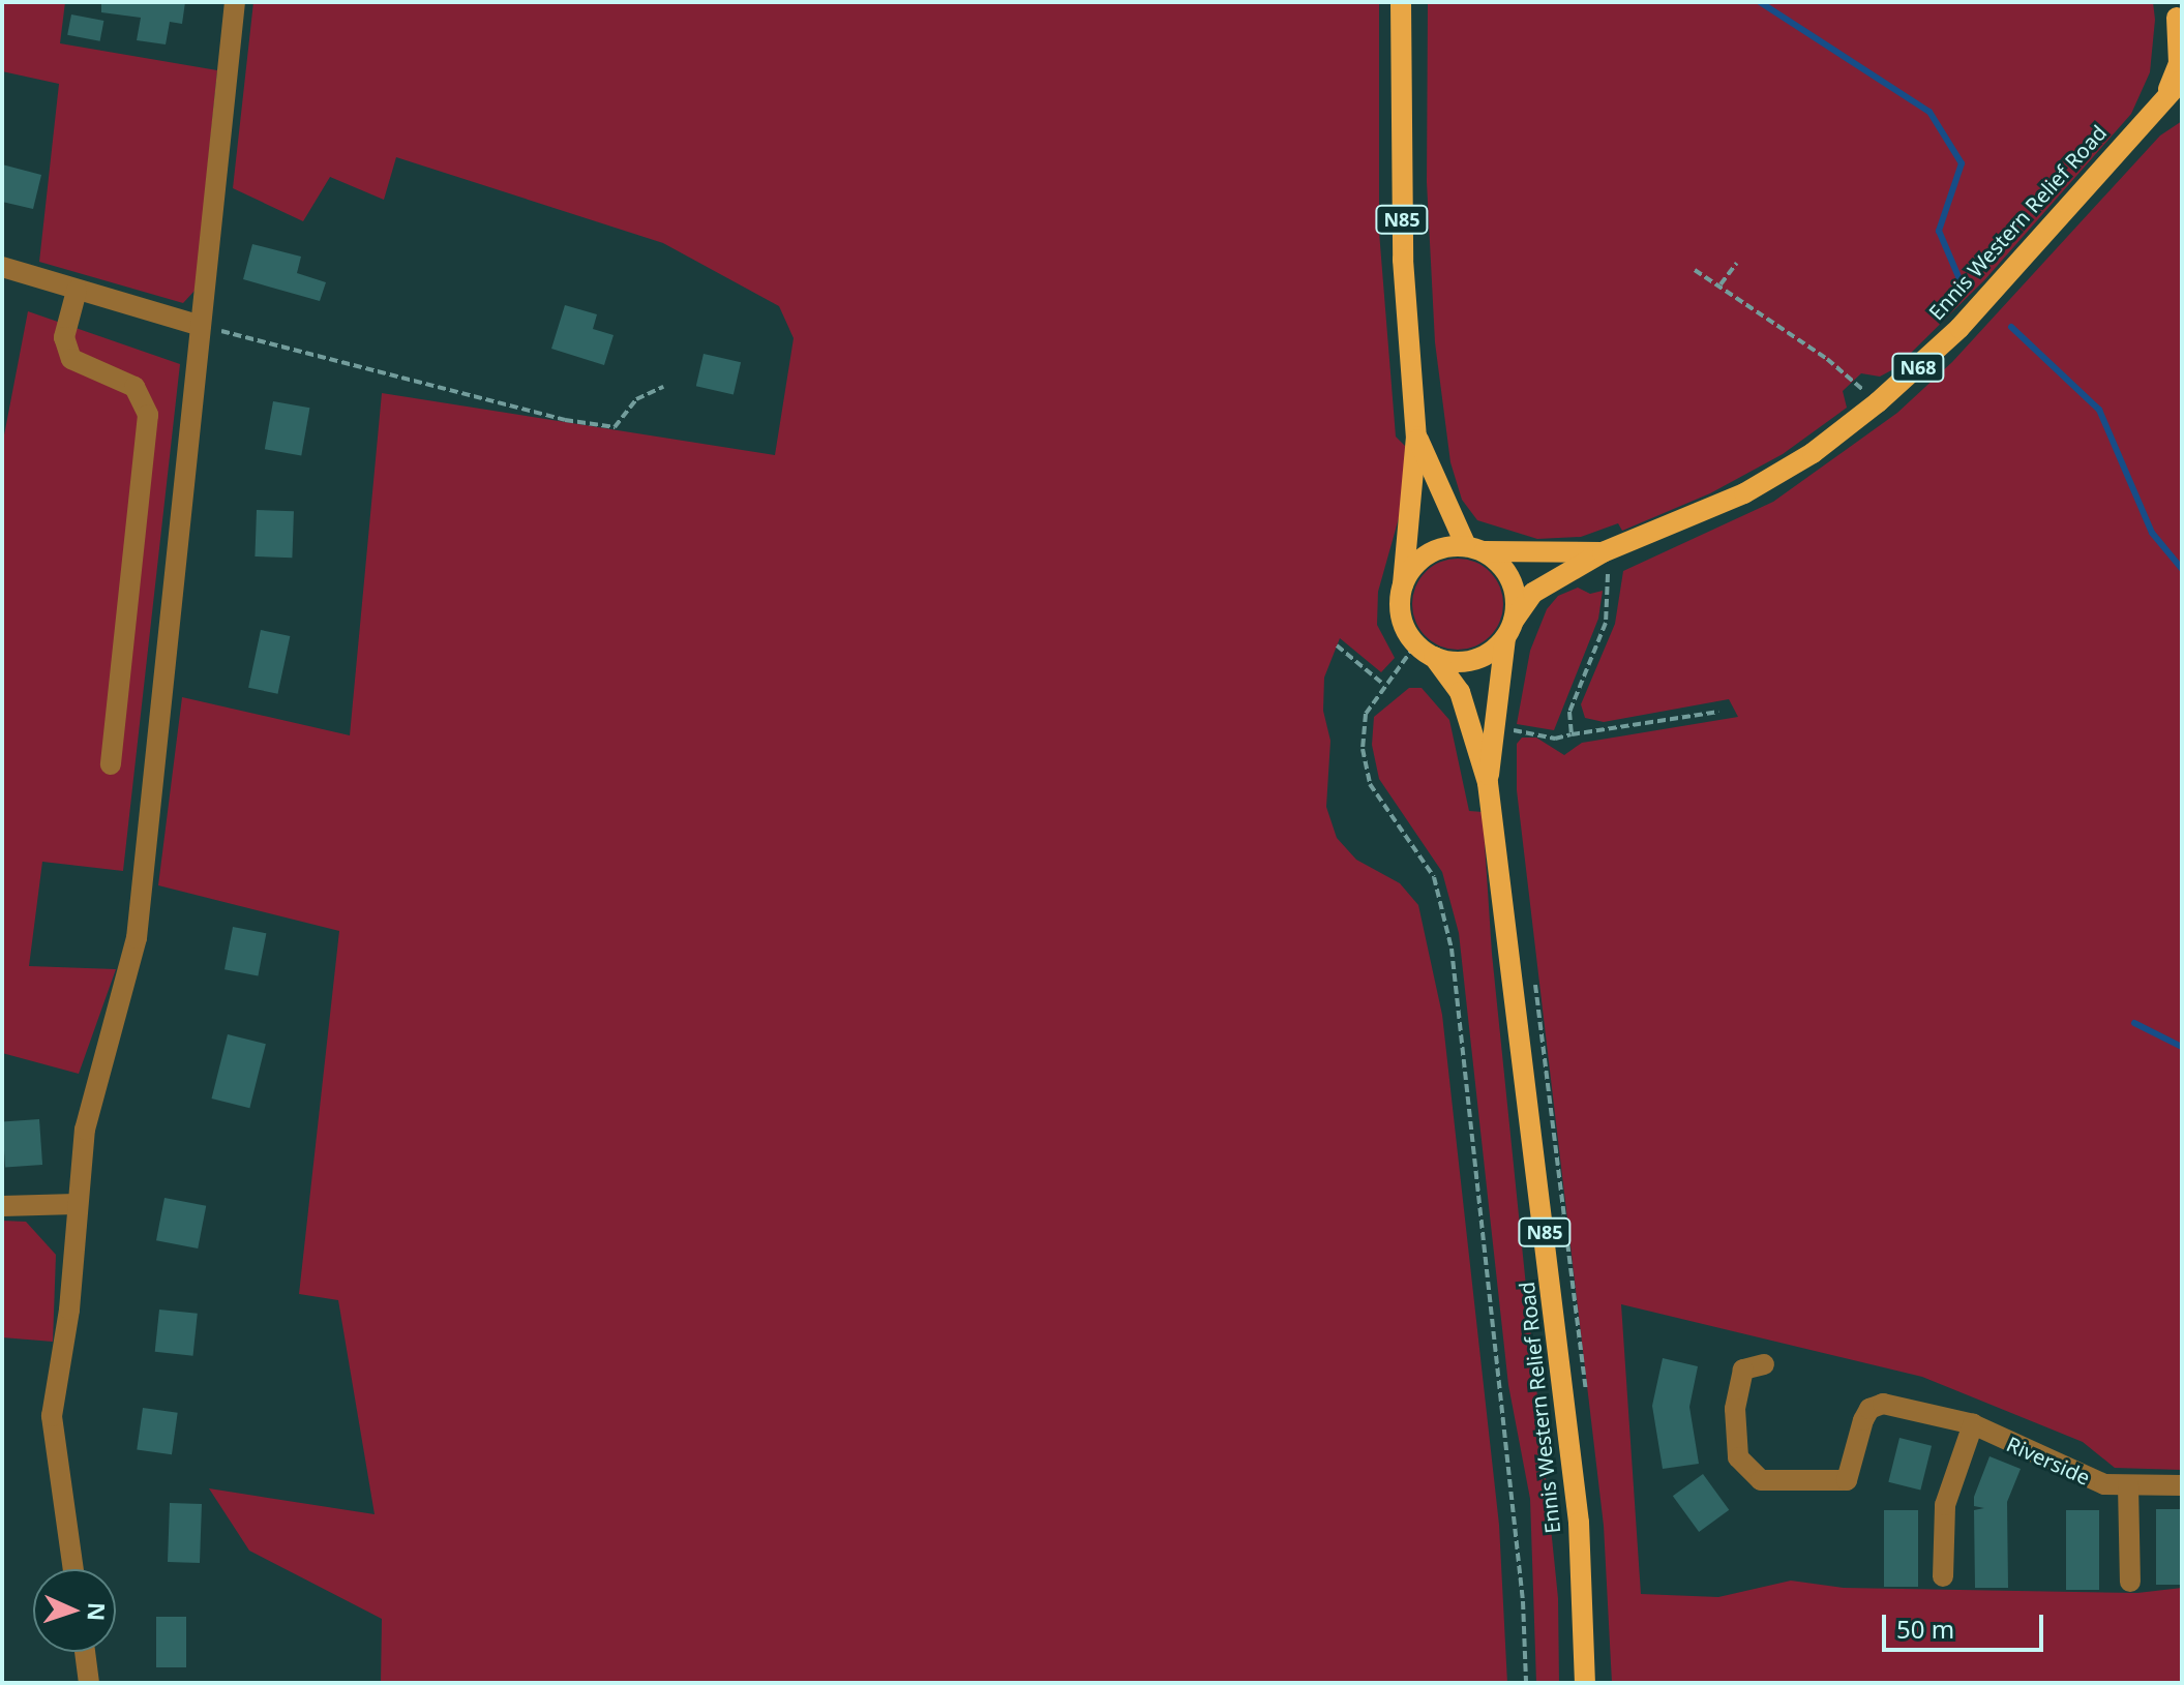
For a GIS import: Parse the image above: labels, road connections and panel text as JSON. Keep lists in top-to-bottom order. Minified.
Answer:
{"streets":{"main road":["N85","Ennis Western Relief Road","N68"],"street":["Riverside"]},"crossings":[["N85","Ennis Western Relief Road"]],"scale_bar":"50 m","north":"right"}
